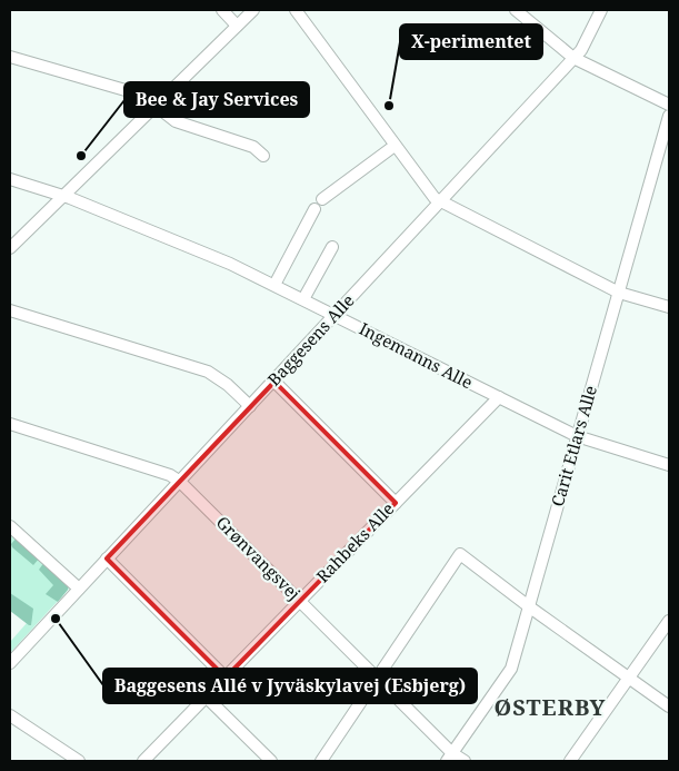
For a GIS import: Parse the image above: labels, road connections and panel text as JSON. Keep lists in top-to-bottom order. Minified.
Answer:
{"streets":{"street":["Baggesens Alle","Ingemanns Alle","Carit Etlars Alle","Rahbeks Alle","Grønvangsvej"]},"crossings":[["Baggesens Alle","Ingemanns Alle"],["Baggesens Alle","Grønvangsvej"],["Ingemanns Alle","Carit Etlars Alle"],["Ingemanns Alle","Rahbeks Alle"],["Carit Etlars Alle","Grønvangsvej"],["Rahbeks Alle","Grønvangsvej"]],"districts":["ØSTERBY"],"places":["X-perimentet","Bee & Jay Services","Baggesens Allé v Jyväskylavej (Esbjerg)"]}
